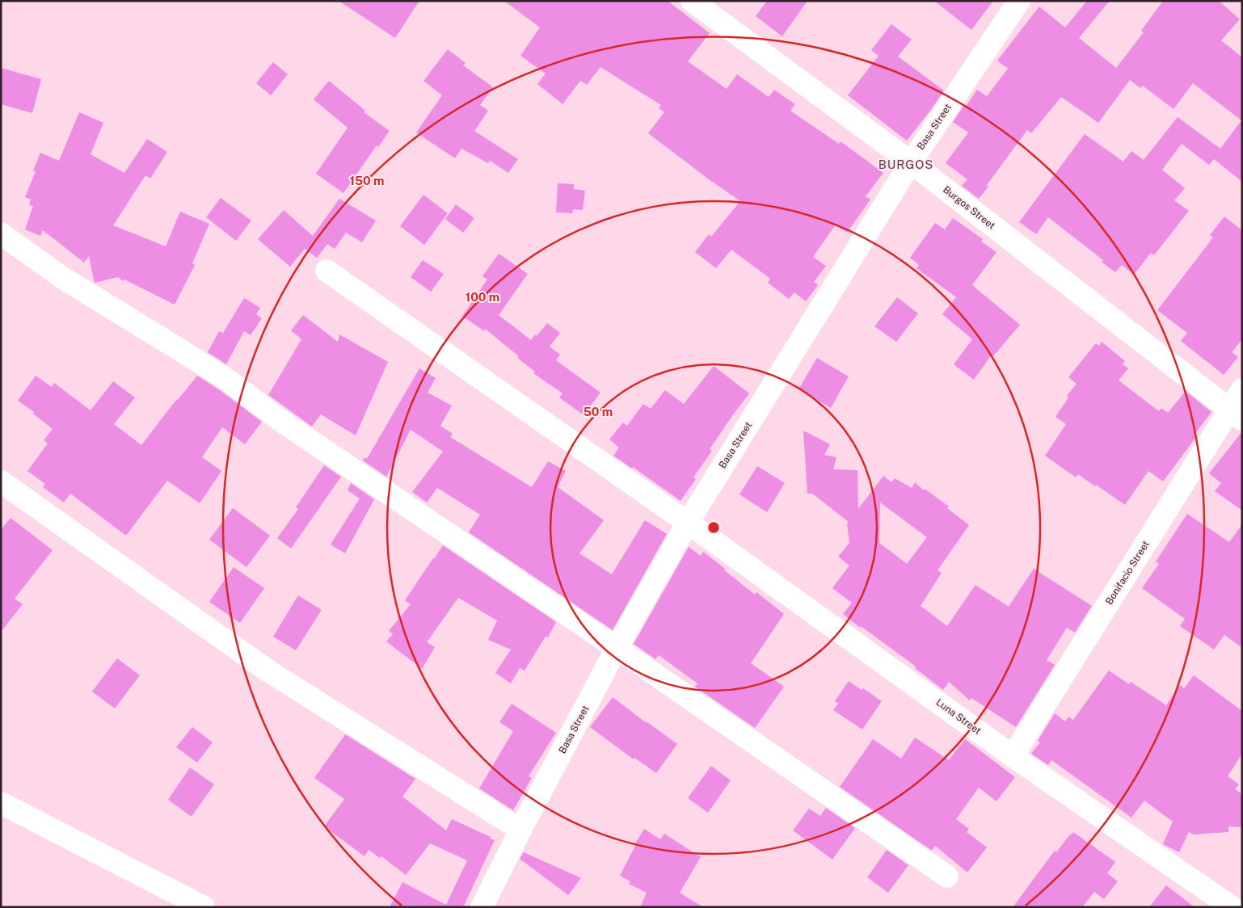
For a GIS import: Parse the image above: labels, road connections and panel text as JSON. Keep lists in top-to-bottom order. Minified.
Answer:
{"streets":{"street":["Basa Street","Burgos Street","Bonifacio Street","Luna Street"]},"crossings":[["Basa Street","Burgos Street"],["Basa Street","Luna Street"],["Burgos Street","Bonifacio Street"],["Bonifacio Street","Luna Street"]],"districts":["BURGOS"],"rings":["150 m","100 m","50 m"]}
